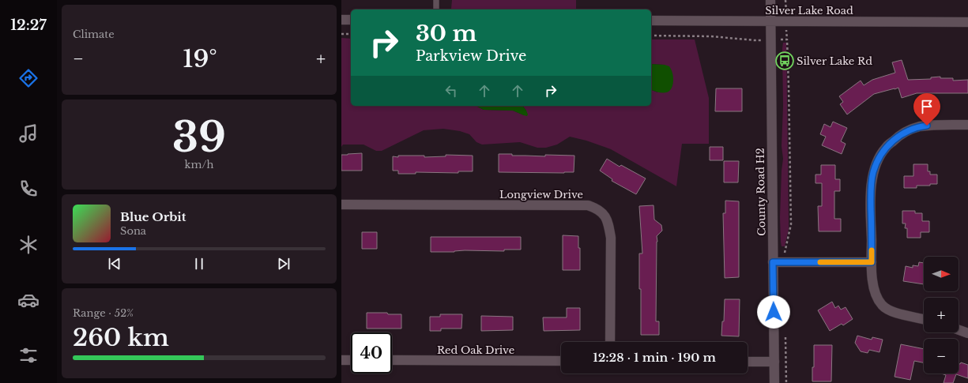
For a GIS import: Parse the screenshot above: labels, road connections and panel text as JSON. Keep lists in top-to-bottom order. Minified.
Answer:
{"streets":{"street":["Silver Lake Road","County Road H2","Longview Drive","Red Oak Drive"]},"crossings":[["Silver Lake Road","County Road H2"]],"places":{"bus stop":["Silver Lake Rd"]},"north":"right","page":{"tabs":"12:27","tile":["Climate",["39","km/h"],["Range · 52%","260 km"]],"turn":["30 m","Parkview Drive"],"heat":["−","19°","+"],"song":["Blue Orbit","Sona"],"map_buttons":["+","−"],"limit":"40","trip":"12:28 · 1 min · 190 m"}}
